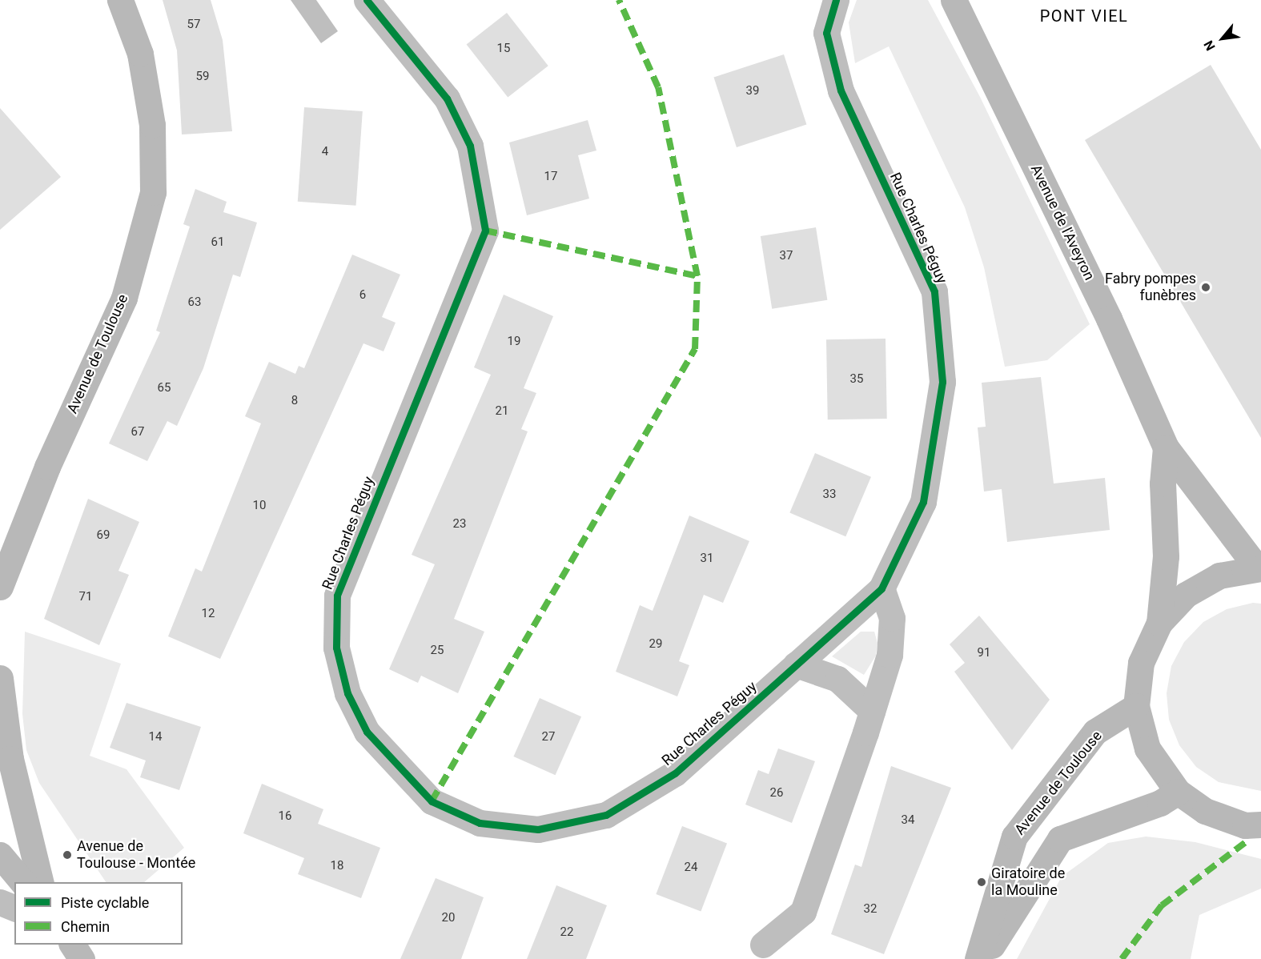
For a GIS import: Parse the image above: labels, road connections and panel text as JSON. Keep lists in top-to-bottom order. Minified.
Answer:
{"streets":{"main road":["Avenue de l'Aveyron","Avenue de Toulouse"],"street":["Rue Charles Péguy"]},"districts":["PONT VIEL"],"places":["Fabry pompes funèbres","Avenue de Toulouse - Montée","Giratoire de la Mouline"],"house_numbers":["57","15","59","39","4","17","61","37","6","63","19","35","65","8","21","67","33","10","23","69","31","71","12","29","25","91","14","27","26","16","34","18","24","32","20","22"],"legend":["Piste cyclable","Chemin"],"north":"bottom left"}
